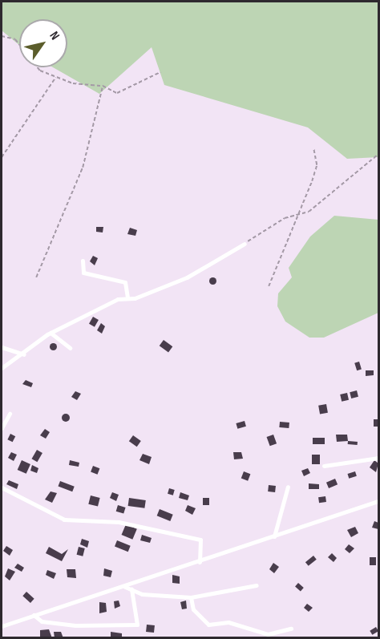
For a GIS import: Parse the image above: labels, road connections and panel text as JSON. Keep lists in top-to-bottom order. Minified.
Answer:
{"north":"top right"}
